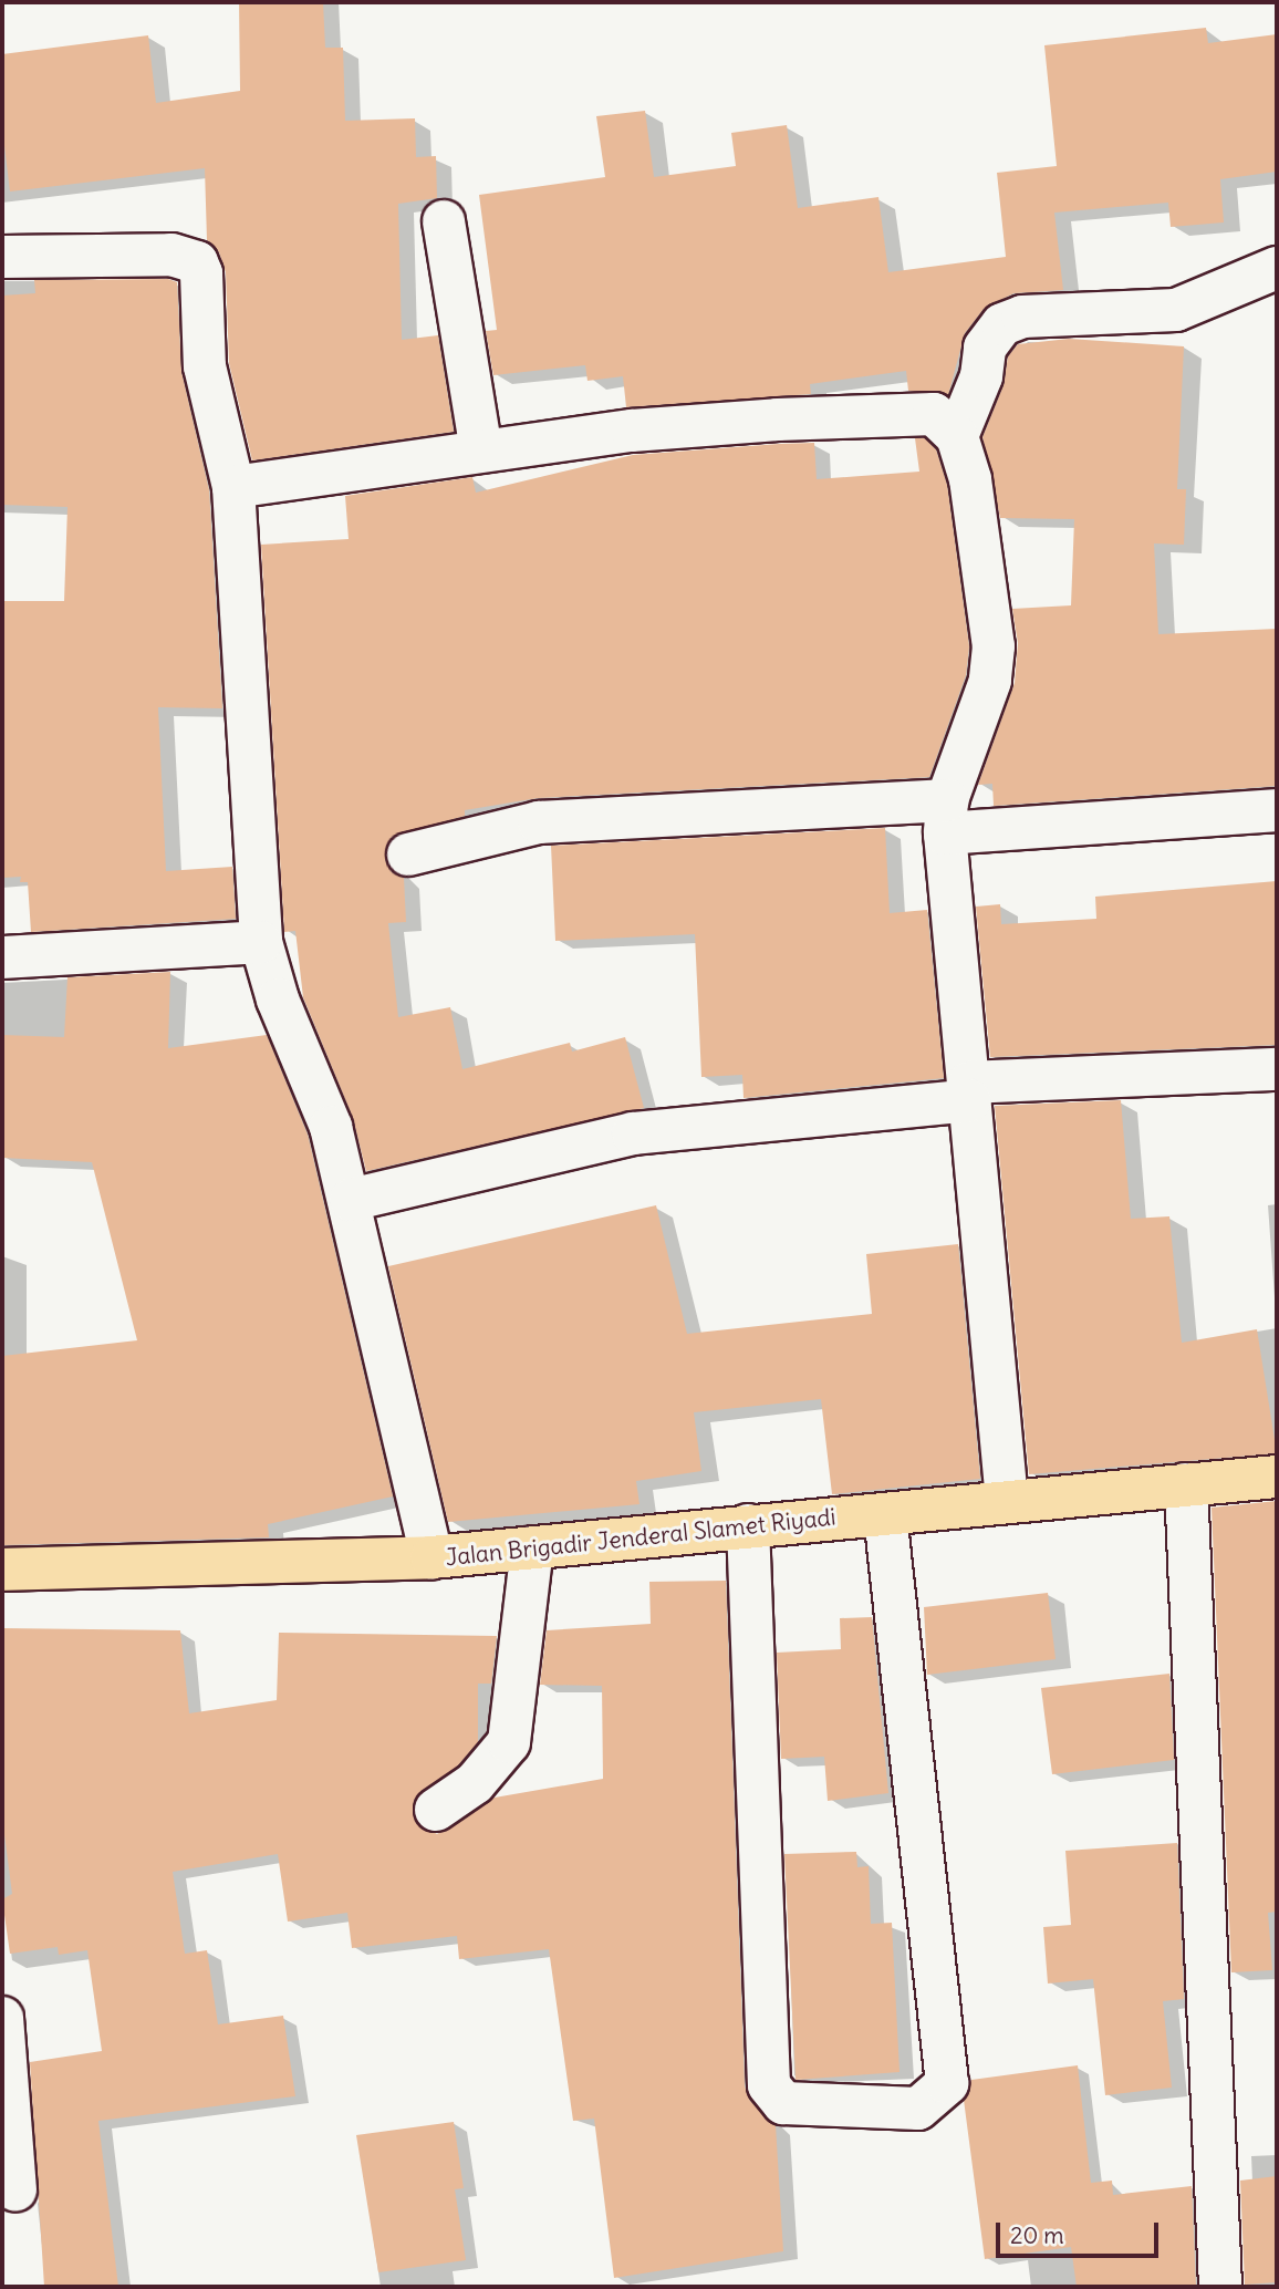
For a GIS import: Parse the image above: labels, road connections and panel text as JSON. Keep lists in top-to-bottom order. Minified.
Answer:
{"streets":{"main road":["Jalan Brigadir Jenderal Slamet Riyadi"]},"scale_bar":"20 m"}
